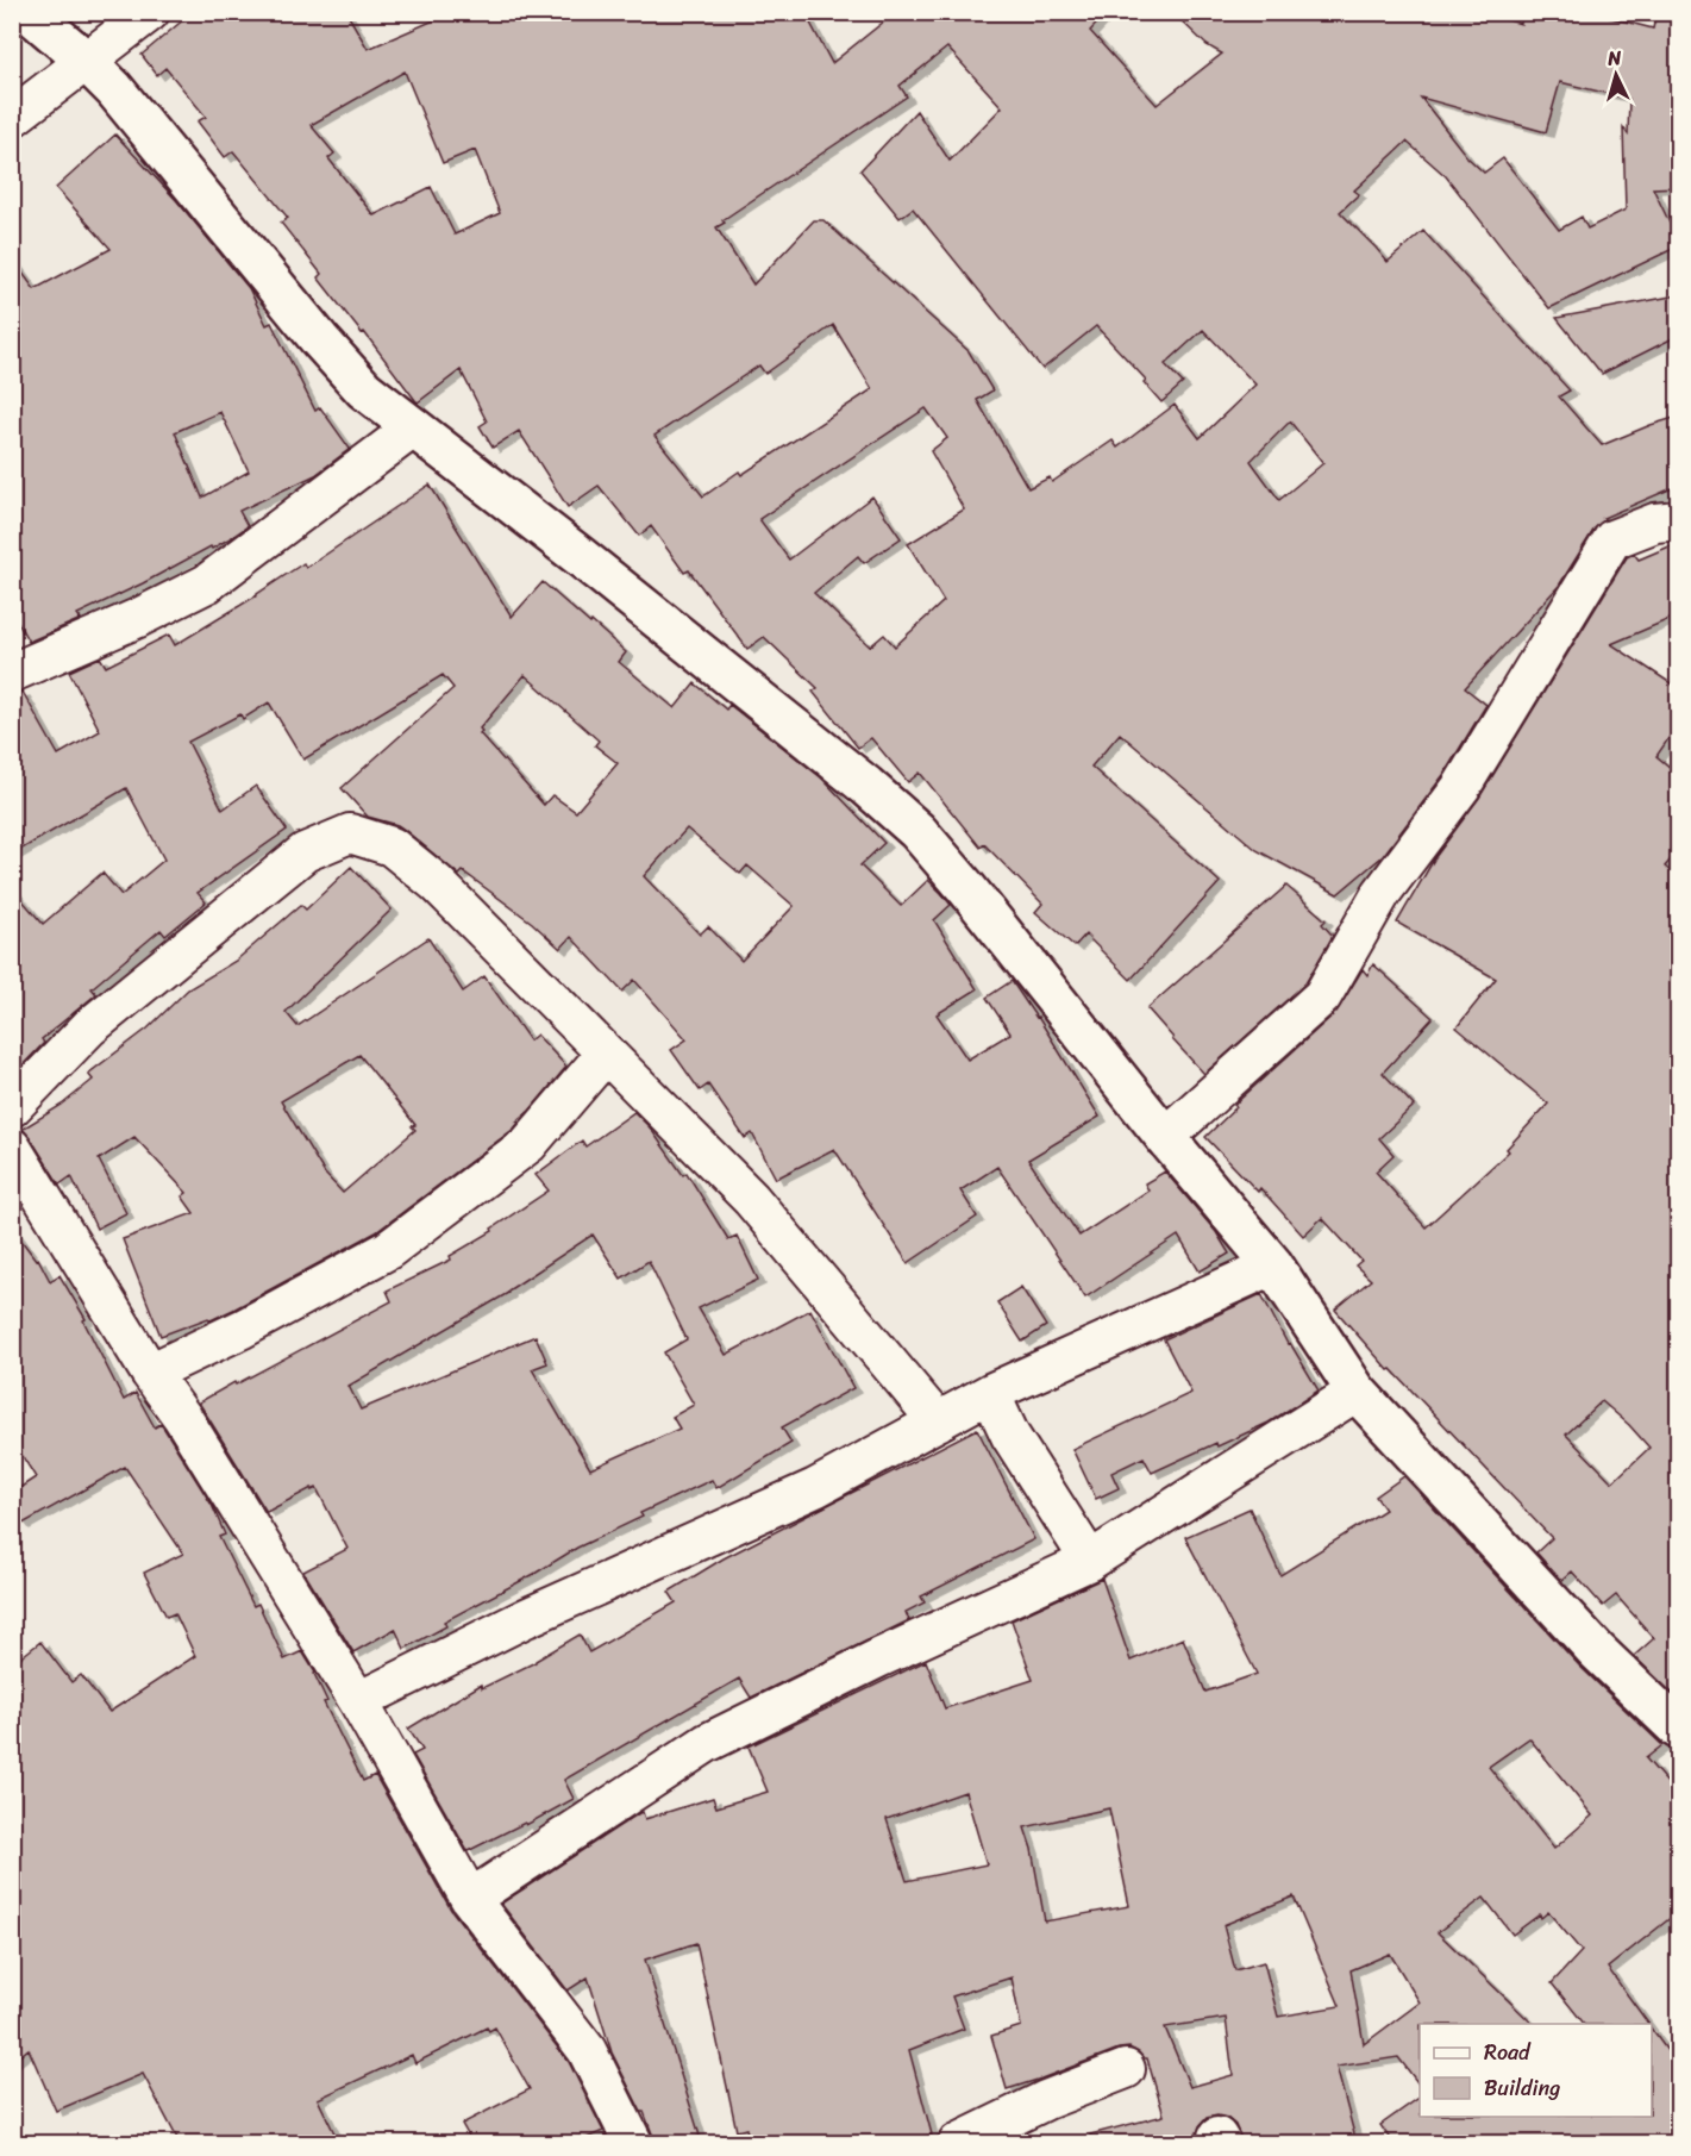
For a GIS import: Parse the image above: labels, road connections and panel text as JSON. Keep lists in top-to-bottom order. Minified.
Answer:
{"legend":["Road","Building"],"north":"top"}
